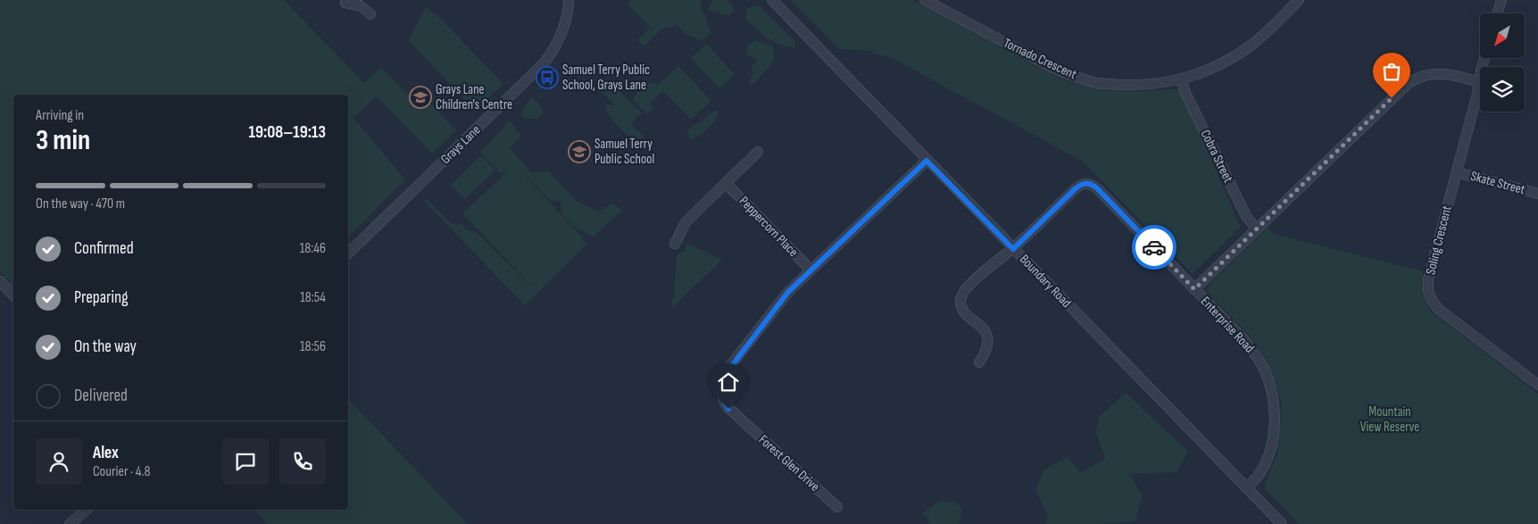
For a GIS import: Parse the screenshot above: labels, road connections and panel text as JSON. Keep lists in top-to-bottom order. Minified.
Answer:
{"streets":{"street":["Tornado Crescent","Grays Lane","Cobra Street","Skate Street","Peppercorn Place","Soling Crescent","Boundary Road","Enterprise Road","Forest Glen Drive"]},"crossings":[["Tornado Crescent","Cobra Street"],["Skate Street","Soling Crescent"],["Peppercorn Place","Forest Glen Drive"],["Boundary Road","Enterprise Road"],["Boundary Road","Forest Glen Drive"]],"parks":["Mountain View Reserve"],"places":{"bus stop":["Samuel Terry Public School, Grays Lane"],"school or university":["Grays Lane Children's Centre","Samuel Terry Public School"]},"north":"bottom left","page":{"heading":["3 min","Arriving in","19:08–19:13"],"panel":["Alex","Courier · 4.8"],"bar":"On the way · 470 m","list":[["Confirmed","18:46"],["Preparing","18:54"],["On the way","18:56"],"Delivered"]}}
